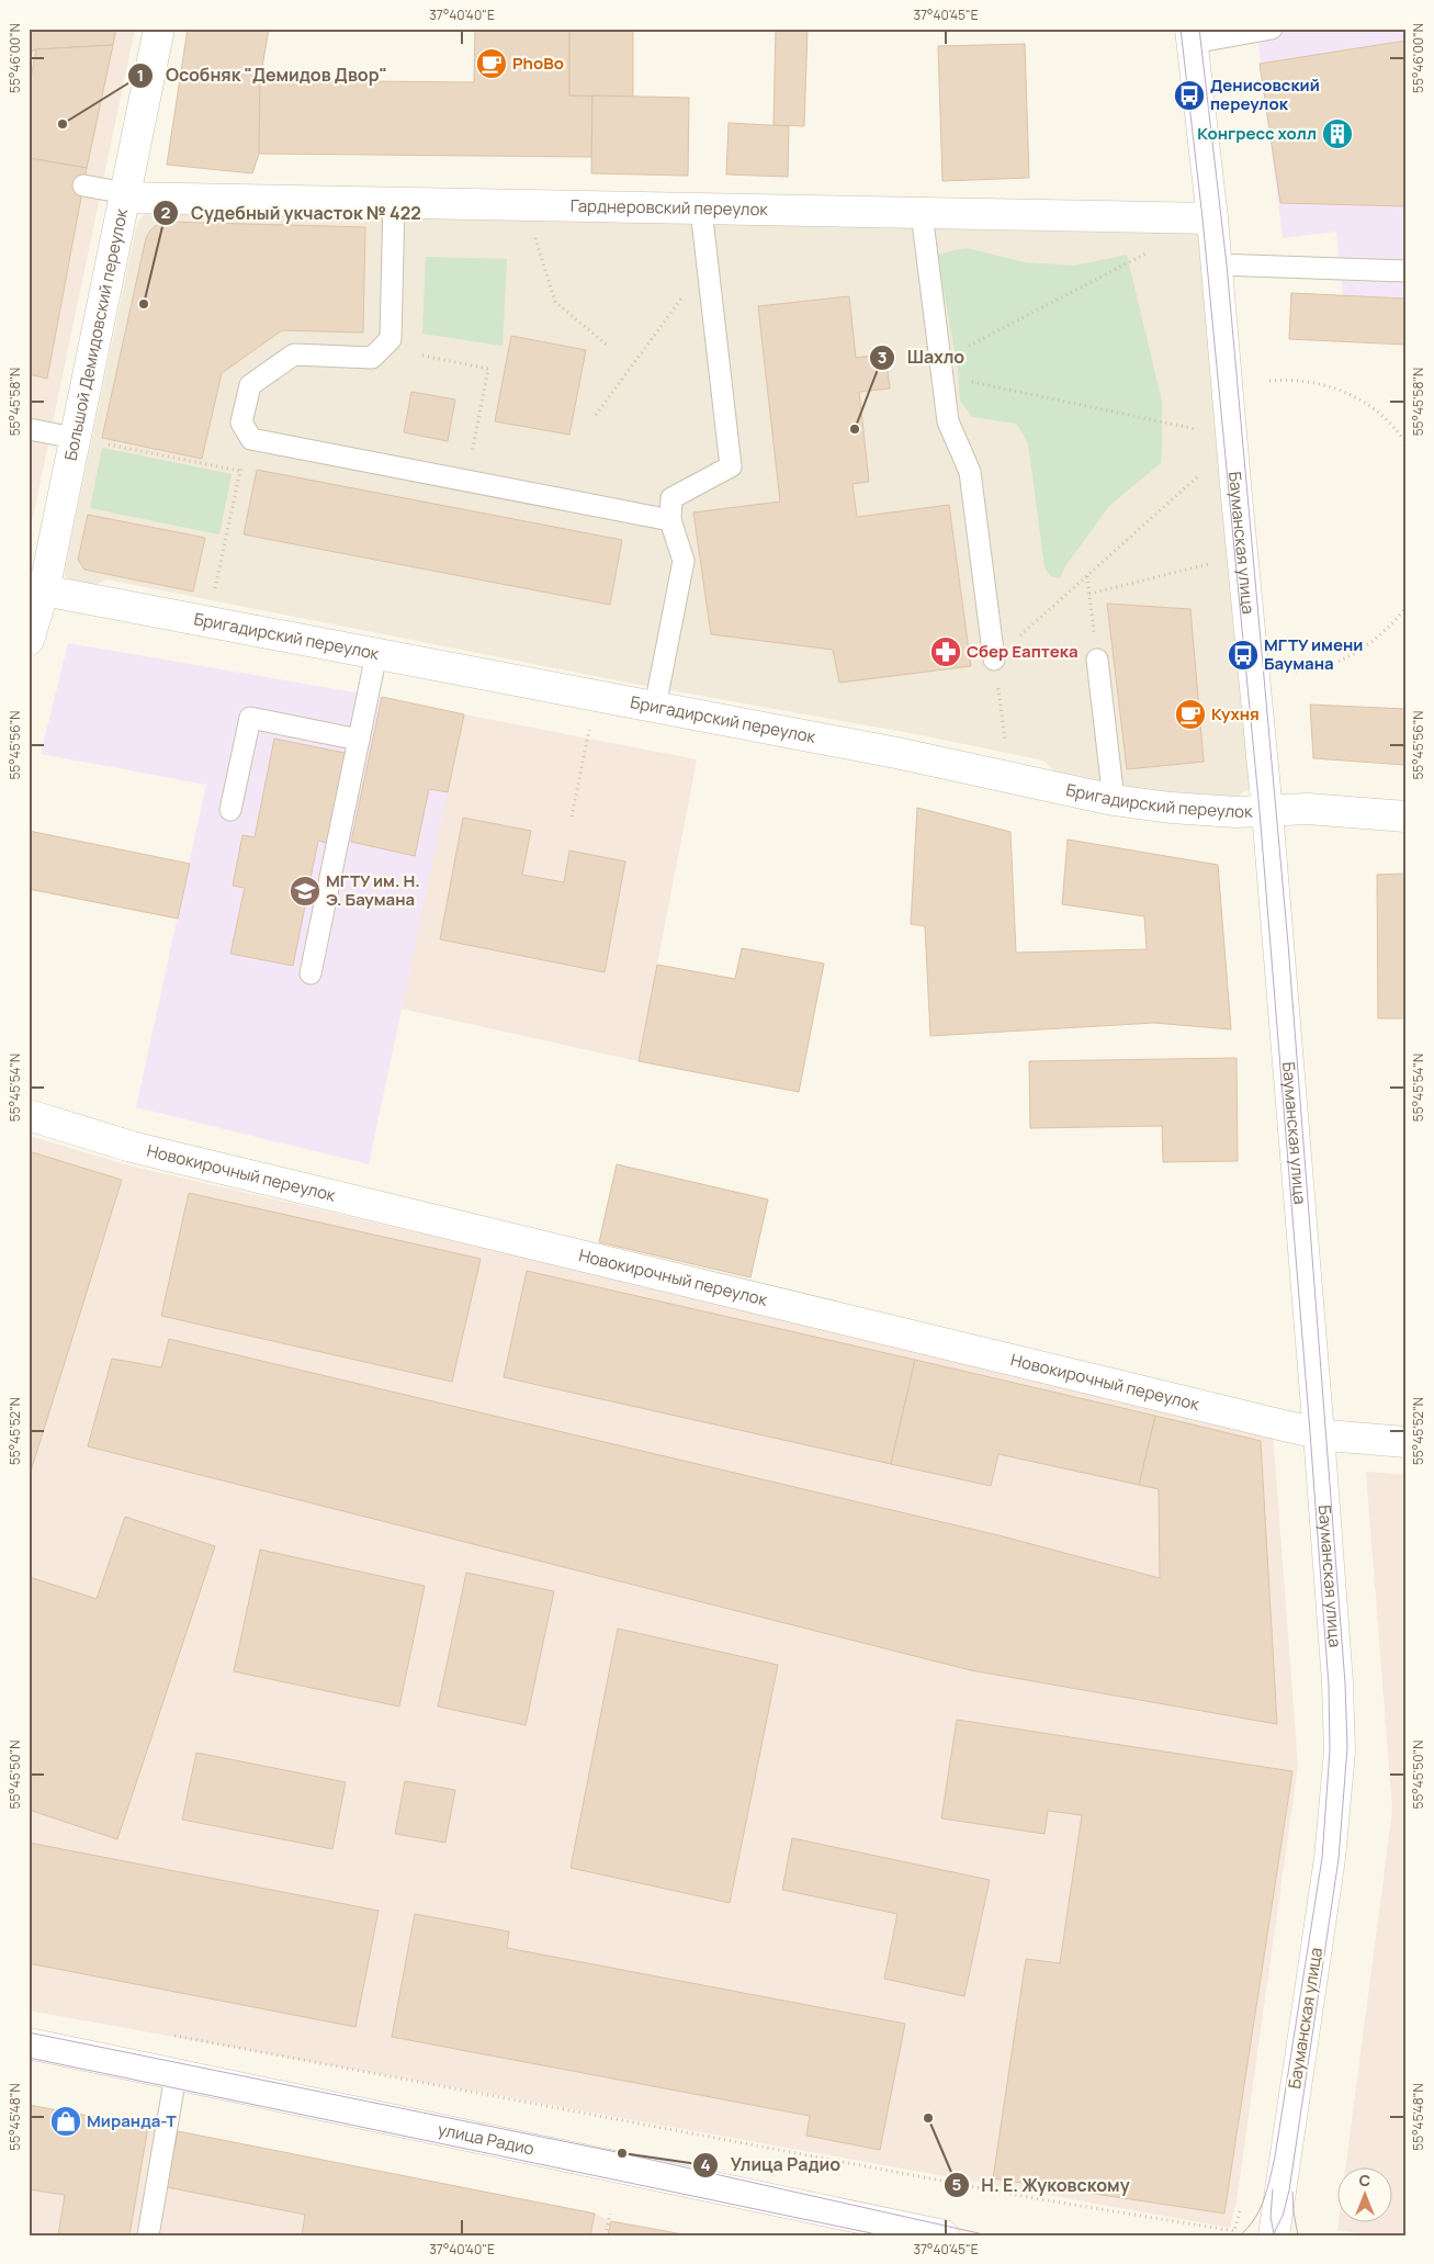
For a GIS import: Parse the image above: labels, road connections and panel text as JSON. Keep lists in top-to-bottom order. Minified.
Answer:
{"streets":{"street":["Гарднеровский переулок","Большой Демидовский переулок","Бауманская улица","Бригадирский переулок","Новокирочный переулок","улица Радио"]},"crossings":[["Гарднеровский переулок","Большой Демидовский переулок"],["Гарднеровский переулок","Бауманская улица"],["Большой Демидовский переулок","Бригадирский переулок"],["Бауманская улица","Бригадирский переулок"],["Бауманская улица","Новокирочный переулок"]],"places":{"cafe":["PhoBo","Кухня"],"bus stop":["Денисовский переулок","МГТУ имени Баумана"],"other":["Особняк \"Демидов Двор\"","Судебный укчасток № 422","Шахло","Н. Е. Жуковскому","Улица Радио"],"building":["Конгресс холл"],"pharmacy":["Сбер Еаптека"],"school or university":["МГТУ им. Н. Э. Баумана"],"shop":["Миранда-Т"]},"north":"top","coordinates":["37°40'40\"E","37°40'45\"E","55°46'00\"N","55°45'58\"N","55°45'56\"N","55°45'54\"N","55°45'52\"N","55°45'50\"N","55°45'48\"N"]}
